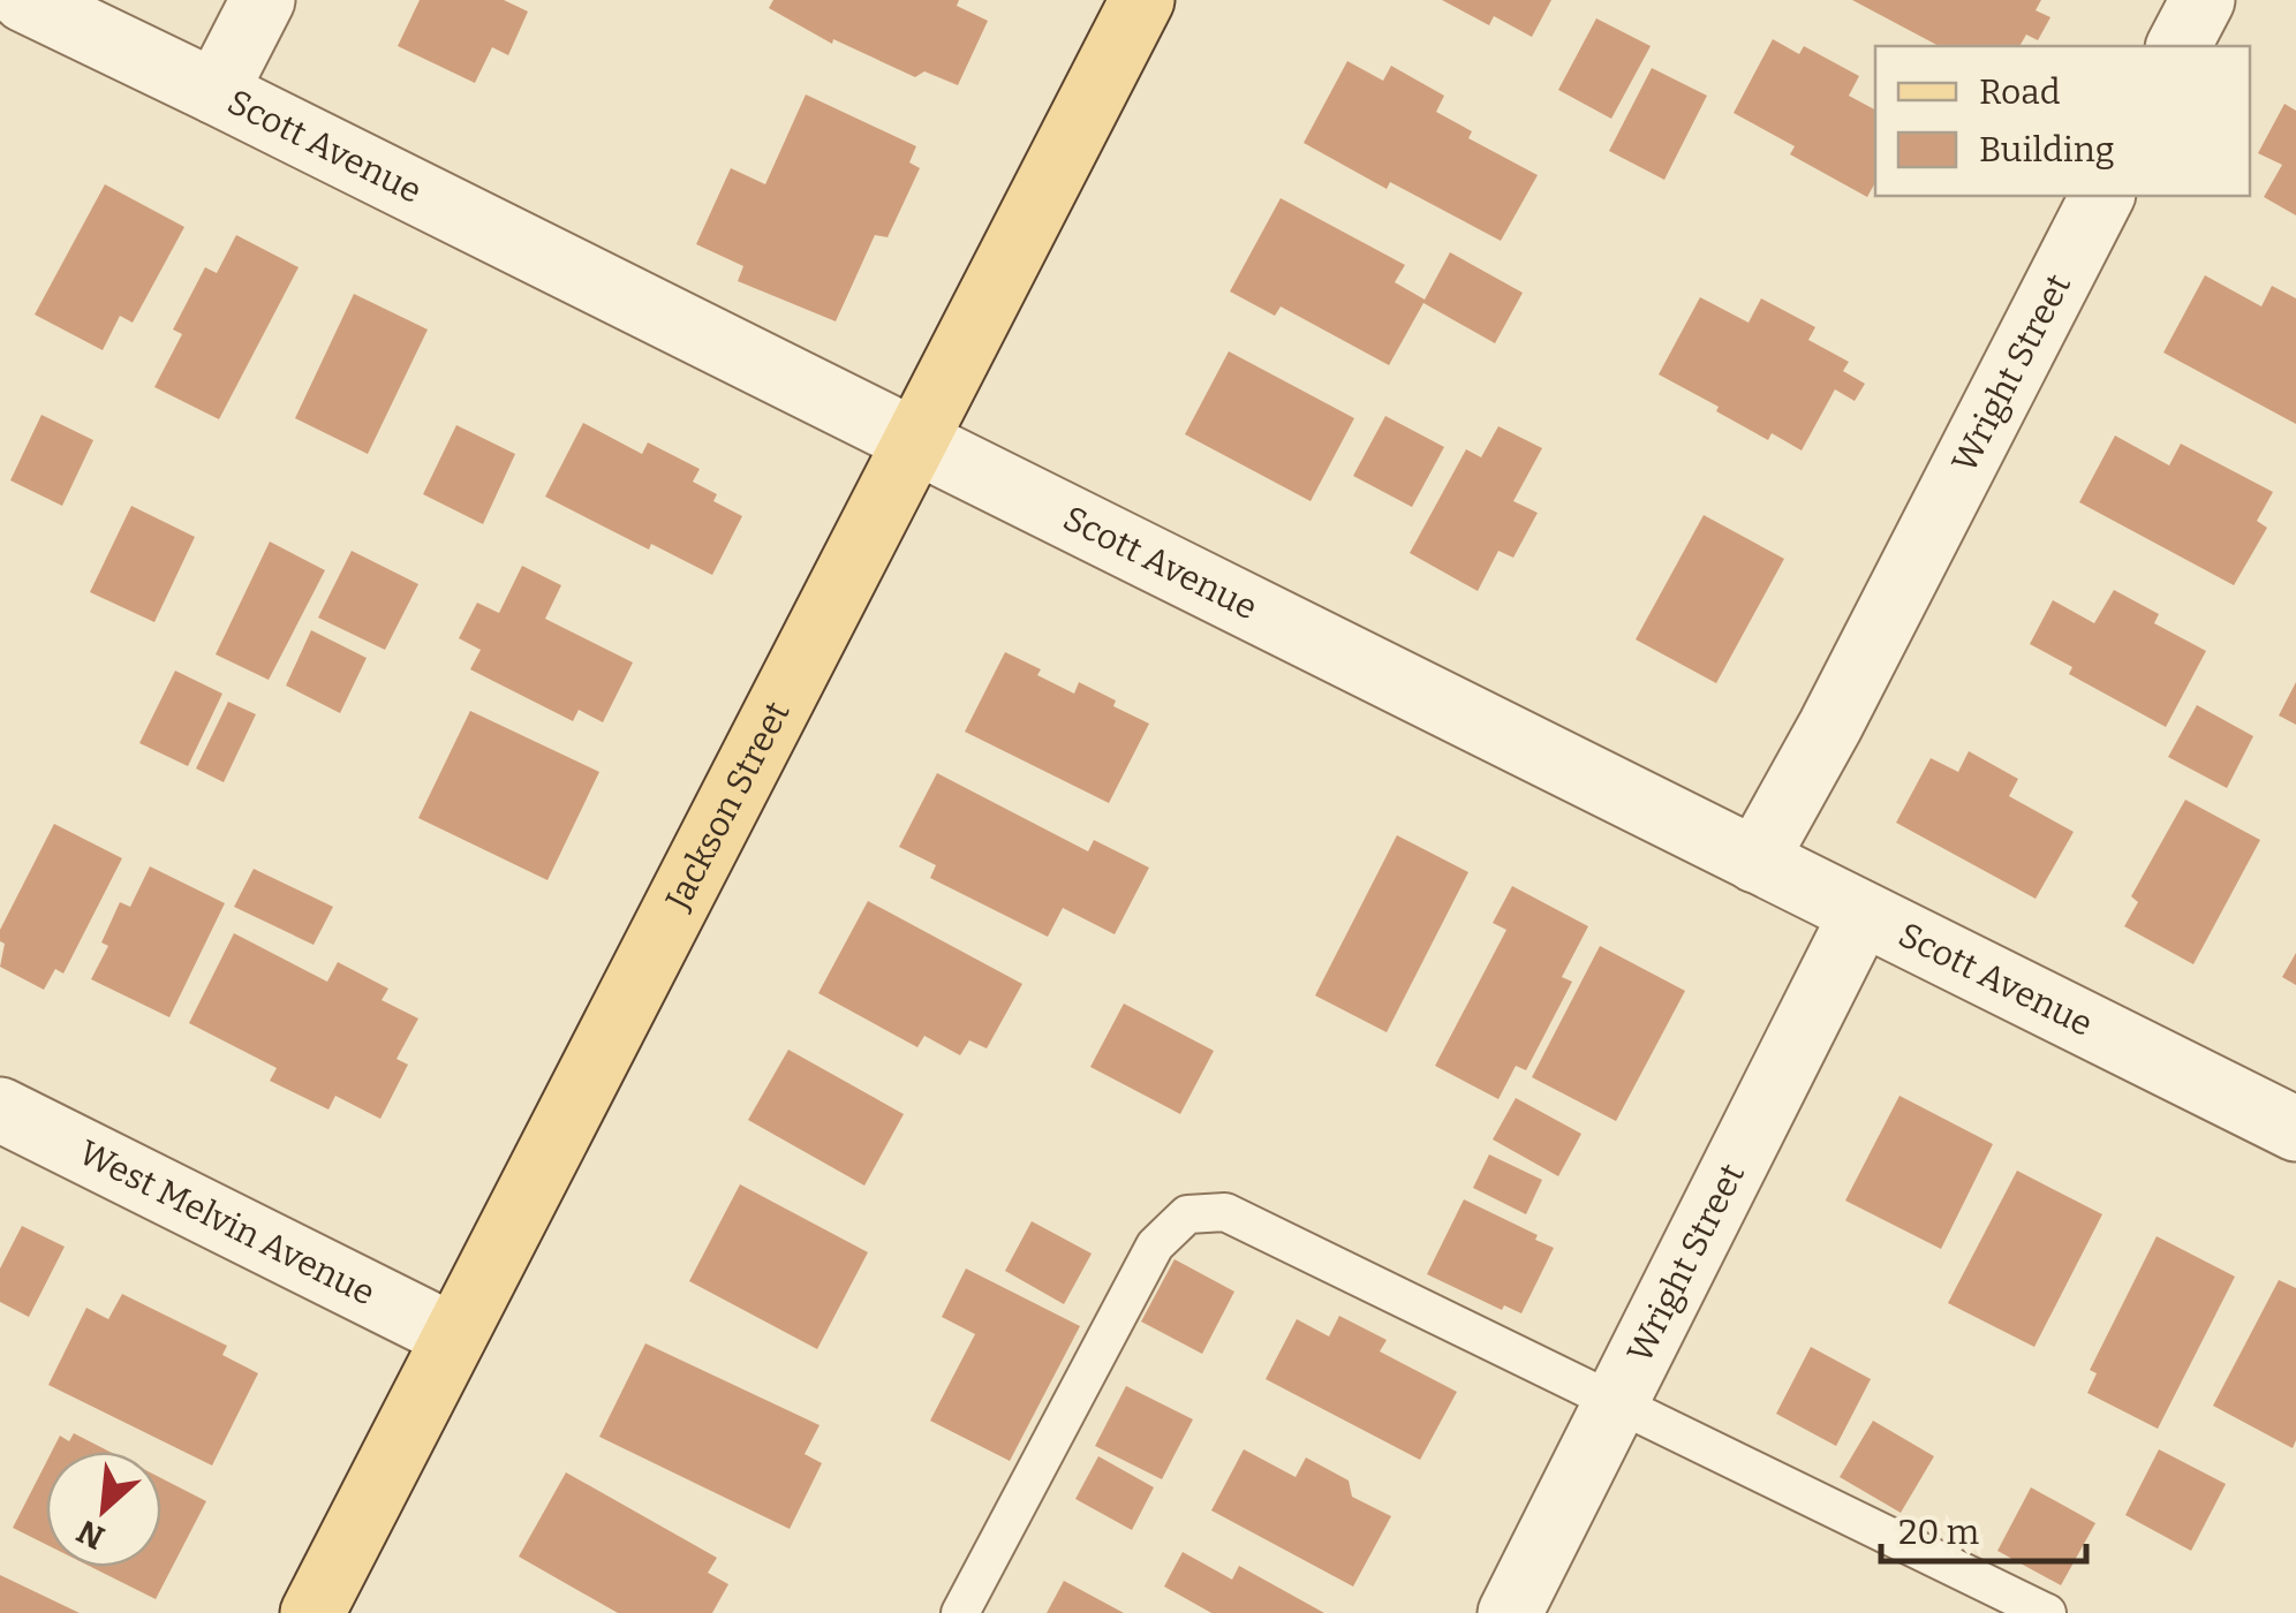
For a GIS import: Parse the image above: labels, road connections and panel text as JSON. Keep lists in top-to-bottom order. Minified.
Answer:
{"streets":{"main road":["Jackson Street"],"street":["Scott Avenue","Wright Street","West Melvin Avenue"]},"crossings":[["Scott Avenue","Wright Street"],["Scott Avenue","Jackson Street"],["Jackson Street","West Melvin Avenue"]],"legend":["Road","Building"],"scale_bar":"20 m","north":"bottom left"}
